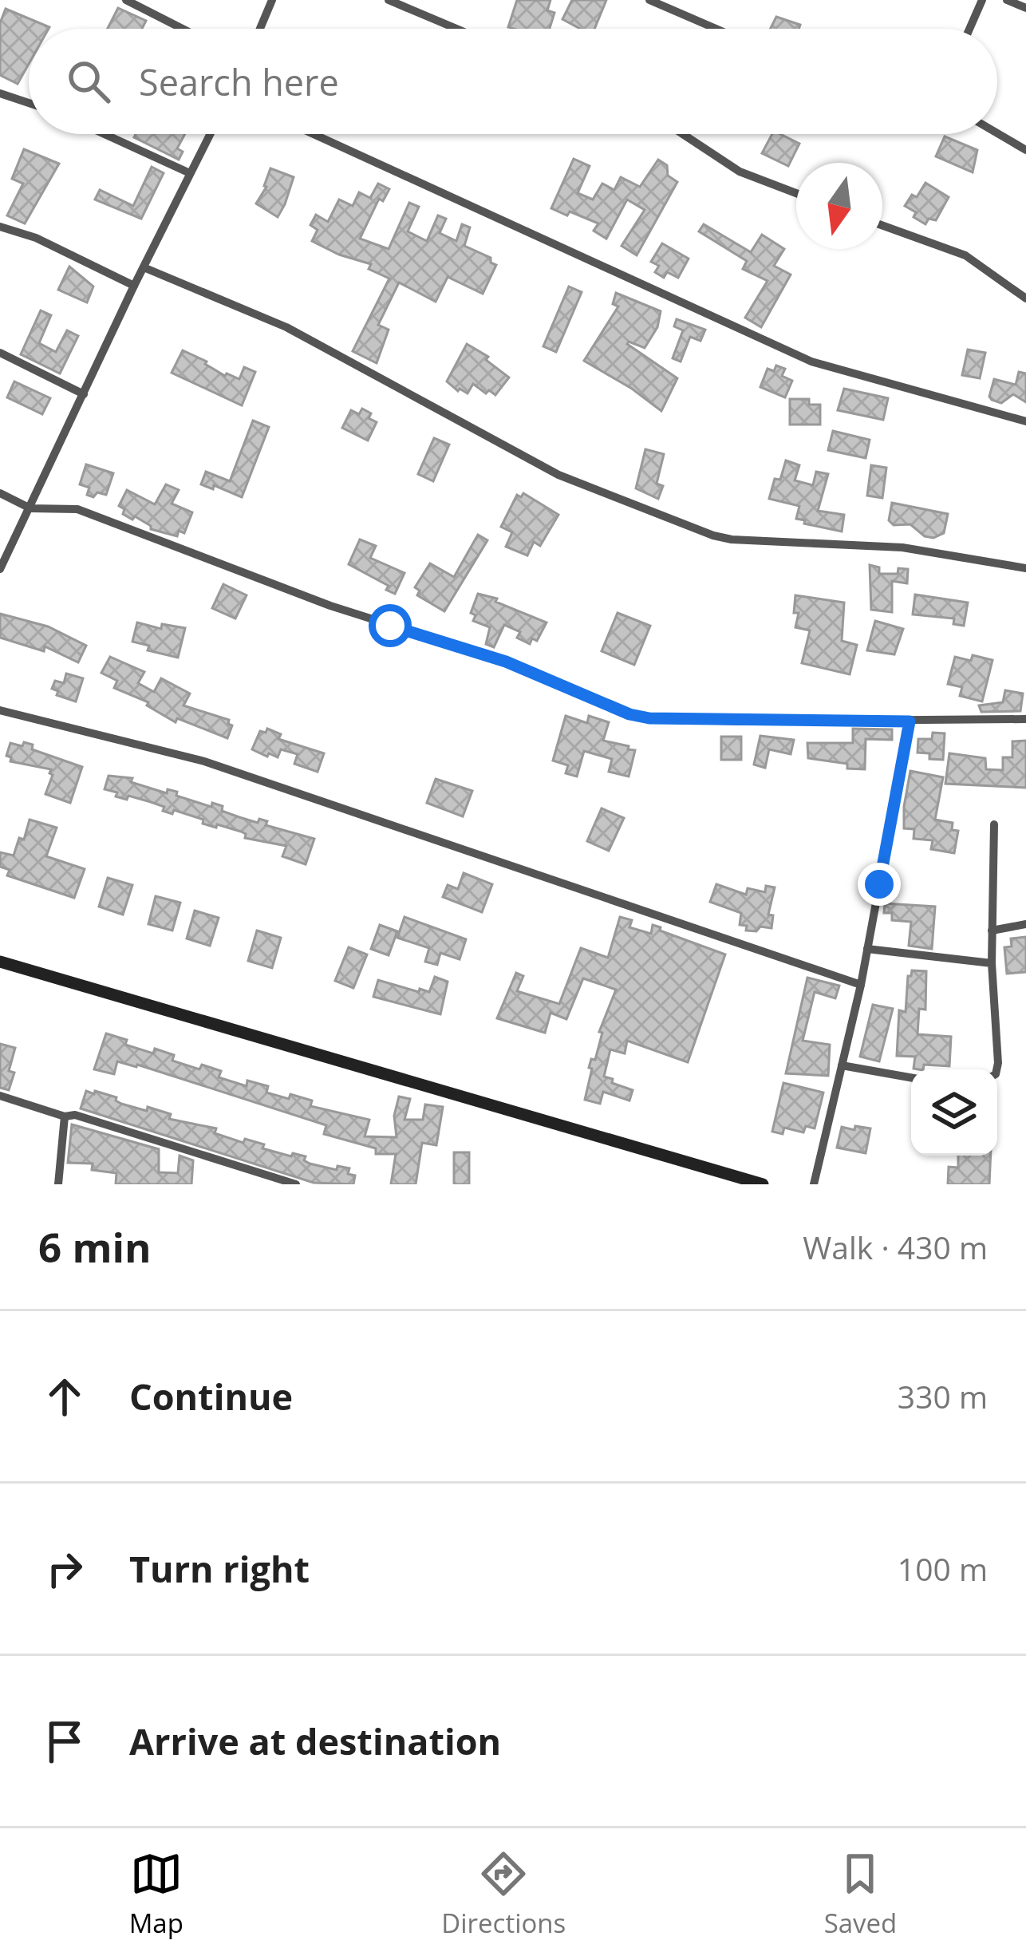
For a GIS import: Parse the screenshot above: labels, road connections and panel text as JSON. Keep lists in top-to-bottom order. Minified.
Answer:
{"north":"bottom","page":{"search":"Search here","heading":["6 min","Walk · 430 m"],"list":[["Continue","330 m"],["Turn right","100 m"],"Arrive at destination"],"nav":["Map","Directions","Saved"]}}
